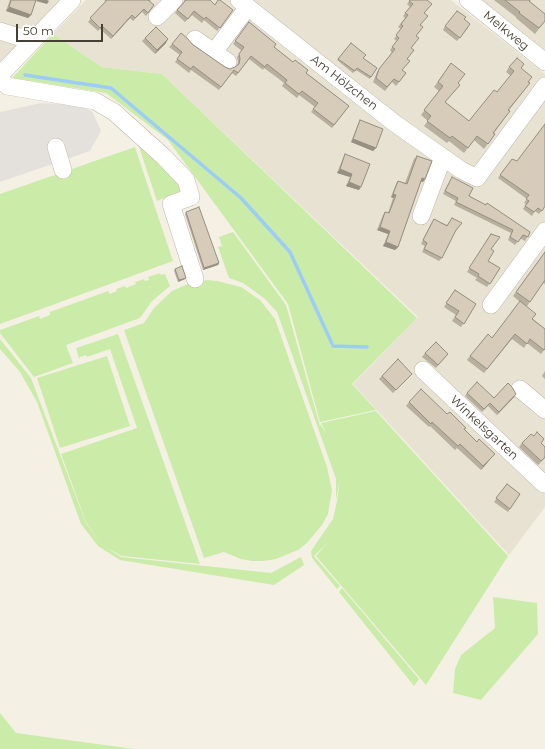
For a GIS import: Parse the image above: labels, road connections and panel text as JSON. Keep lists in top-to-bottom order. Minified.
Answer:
{"streets":{"street":["Melkweg","Am Hölzchen","Winkelsgarten"]},"scale_bar":"50 m"}
